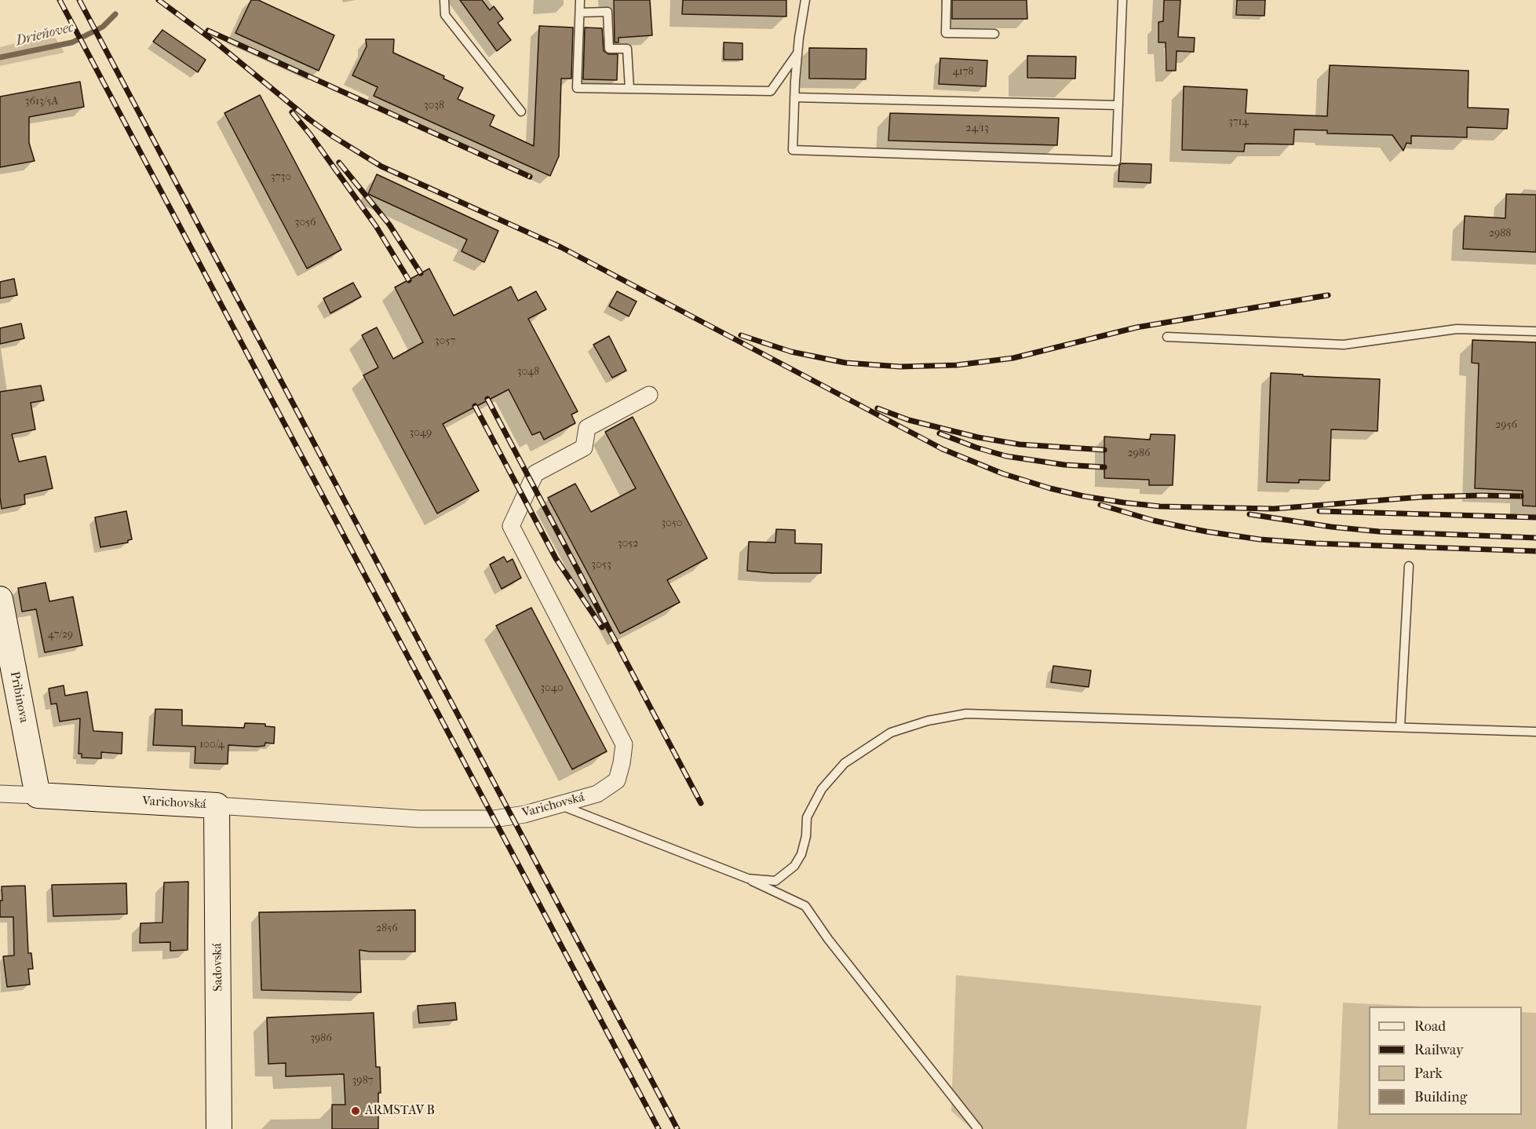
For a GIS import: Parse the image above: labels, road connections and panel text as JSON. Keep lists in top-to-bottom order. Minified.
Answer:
{"streets":{"street":["Pribinova","Varichovská","Sadovská"]},"crossings":[["Pribinova","Varichovská"],["Varichovská","Sadovská"]],"water":["Drieňovec"],"places":["ARMSTAV B"],"house_numbers":["4178","3613/5A","3038","3714","24/13","3730","3056","2988","3057","3048","2956","3049","2986","3050","3052","3053","47/29","3040","100/4","2856","3986","3987"],"legend":["Road","Railway","Park","Building"]}
